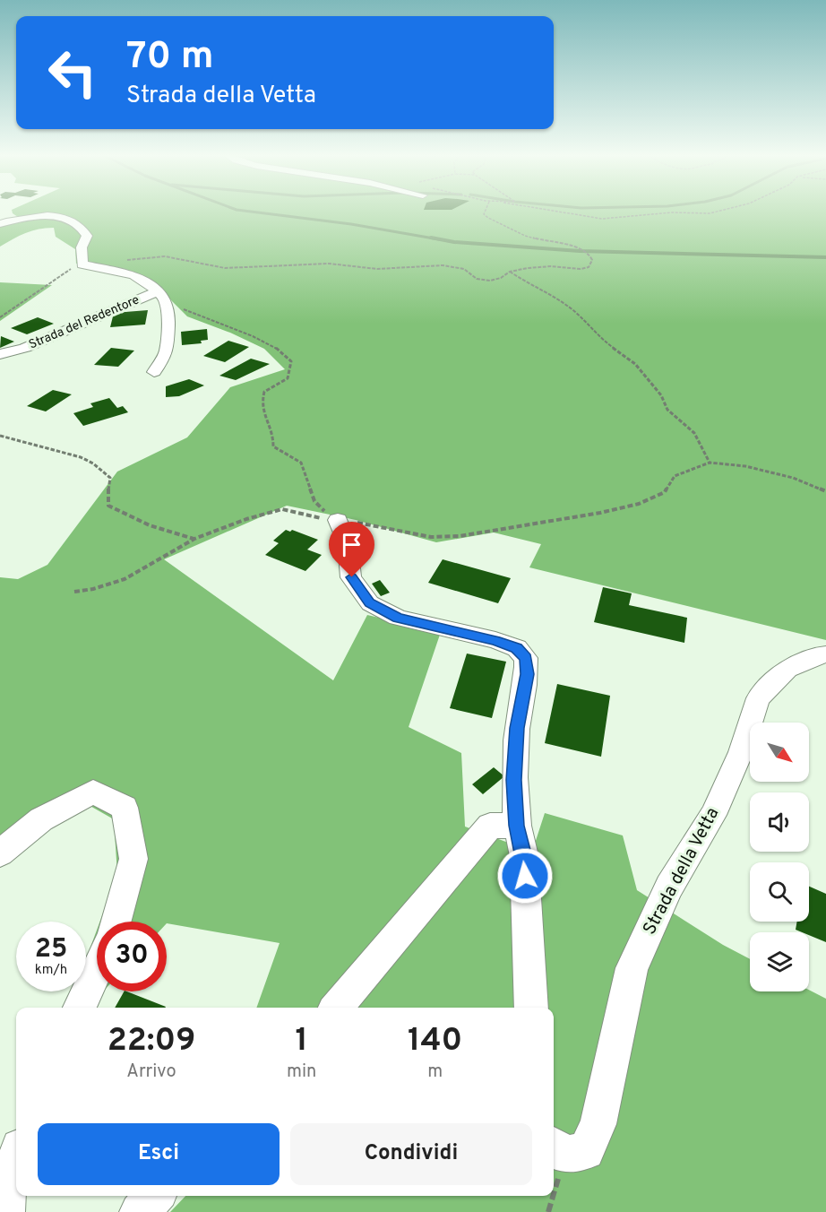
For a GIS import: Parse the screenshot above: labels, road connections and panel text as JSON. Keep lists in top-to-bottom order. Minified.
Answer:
{"streets":{"street":["Strada del Redentore","Strada della Vetta"]},"north":"bottom right","page":{"turn":["70 m","Strada della Vetta"],"speed":"25 km/h","limit":"30","eta":["22:09","Arrivo","1","min","140","m"],"buttons":["Esci","Condividi"]}}
